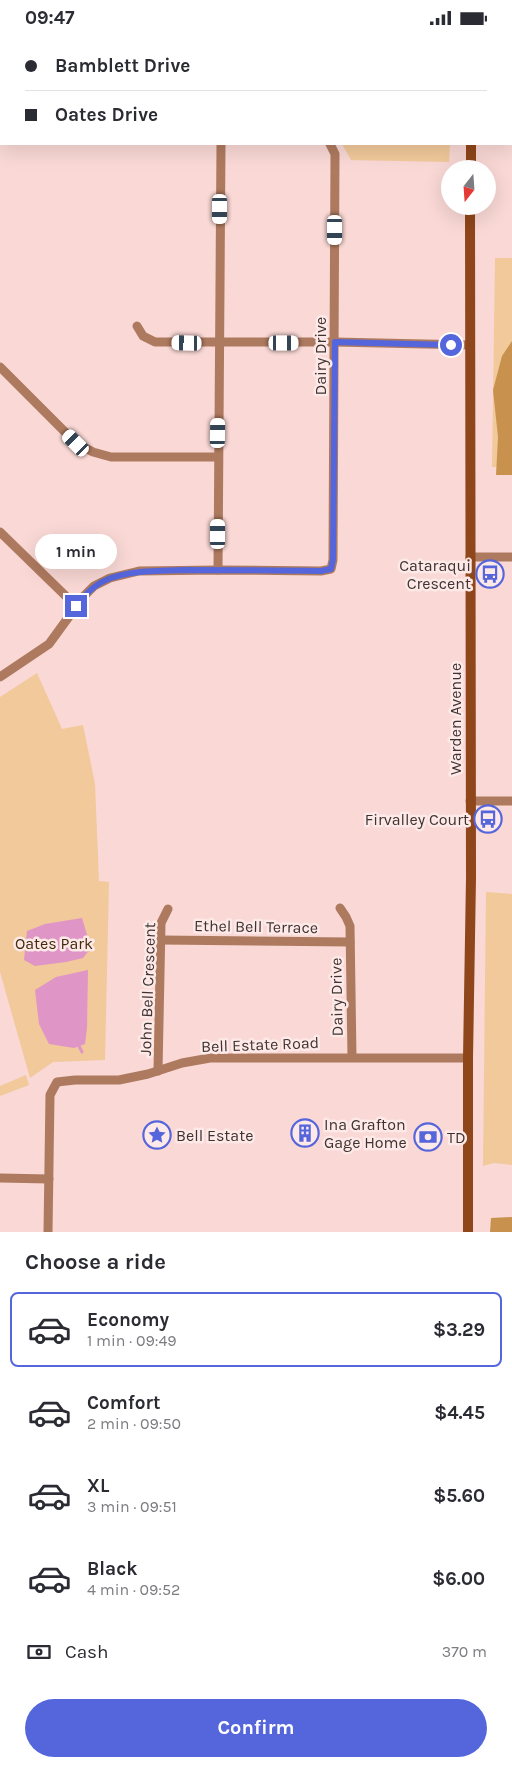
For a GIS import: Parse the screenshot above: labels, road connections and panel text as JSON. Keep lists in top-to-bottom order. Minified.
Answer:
{"streets":{"main road":["Warden Avenue"],"street":["Dairy Drive","Ethel Bell Terrace","John Bell Crescent","Bell Estate Road"]},"crossings":[["Dairy Drive","Ethel Bell Terrace"],["Dairy Drive","Bell Estate Road"],["Warden Avenue","Bell Estate Road"],["Ethel Bell Terrace","John Bell Crescent"],["John Bell Crescent","Bell Estate Road"]],"parks":["Oates Park"],"places":{"bus stop":["Cataraqui Crescent","Firvalley Court"],"building":["Ina Grafton Gage Home"],"place":["Bell Estate"],"bank":["TD"]},"north":"bottom","page":{"status":"09:47","banner":["Bamblett Drive","Oates Drive"],"bubble":"1 min","heading":"Choose a ride","list":[{"name":"Economy","note":"1 min · 09:49","value":"$3.29"},{"name":"Comfort","note":"2 min · 09:50","value":"$4.45"},{"name":"XL","note":"3 min · 09:51","value":"$5.60"},{"name":"Black","note":"4 min · 09:52","value":"$6.00"}],"pay":["Cash","370 m"],"buttons":"Confirm"}}
